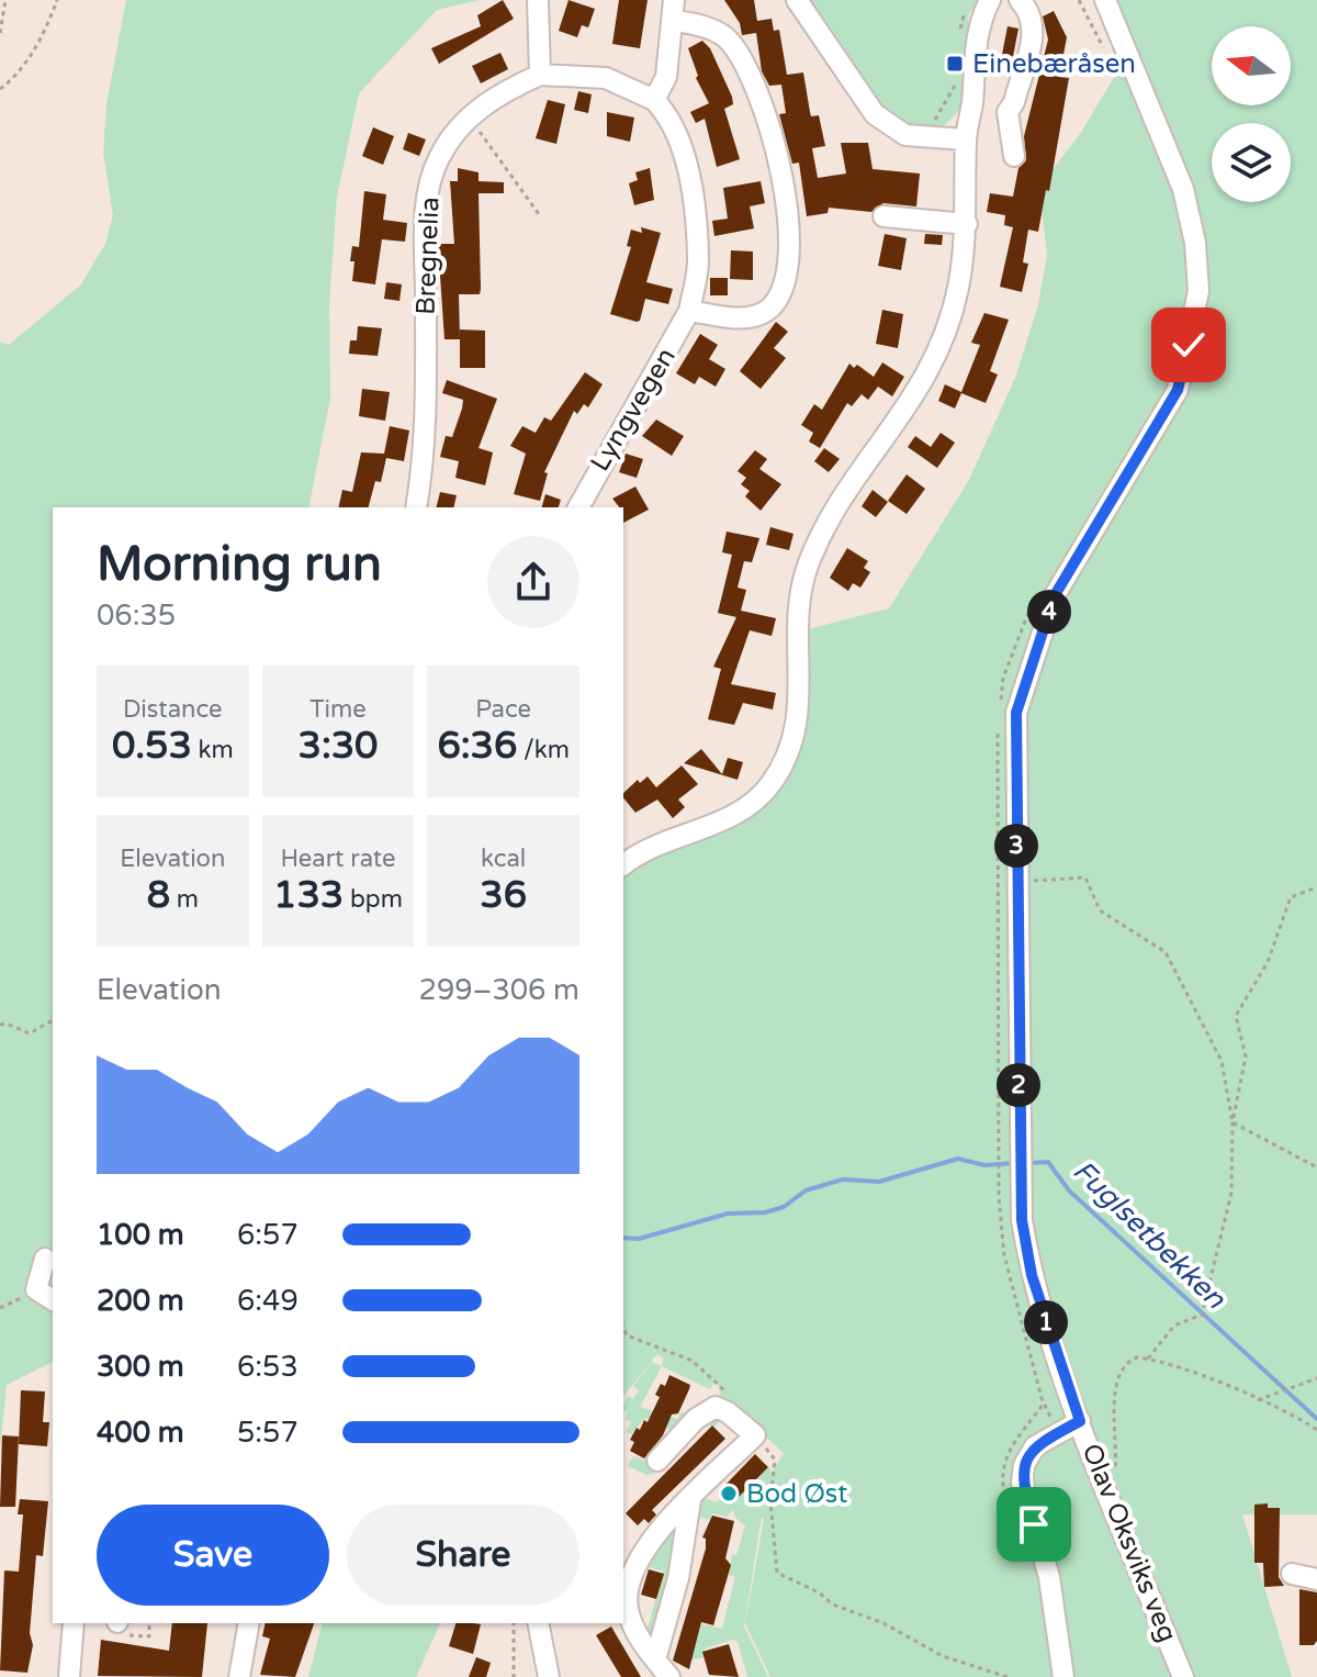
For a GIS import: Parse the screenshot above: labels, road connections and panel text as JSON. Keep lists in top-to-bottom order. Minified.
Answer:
{"streets":{"street":["Bregnelia","Lyngvegen","Olav Oksviks veg"]},"water":["Fuglsetbekken"],"places":{"transit":["Einebæråsen"],"other":["Bod Øst"]},"north":"left","page":{"heading":["Morning run","06:35"],"pins":["4","3","2","1"],"stats":[["Distance","0.53 km"],["Time","3:30"],["Pace","6:36 /km"],["Elevation","8 m"],["Heart rate","133 bpm"],["kcal","36"]],"chart":["Elevation","299–306 m"],"list":[{"name":"100 m","note":"6:57"},{"name":"200 m","note":"6:49"},{"name":"300 m","note":"6:53"},{"name":"400 m","note":"5:57"}],"buttons":["Save","Share"]}}
